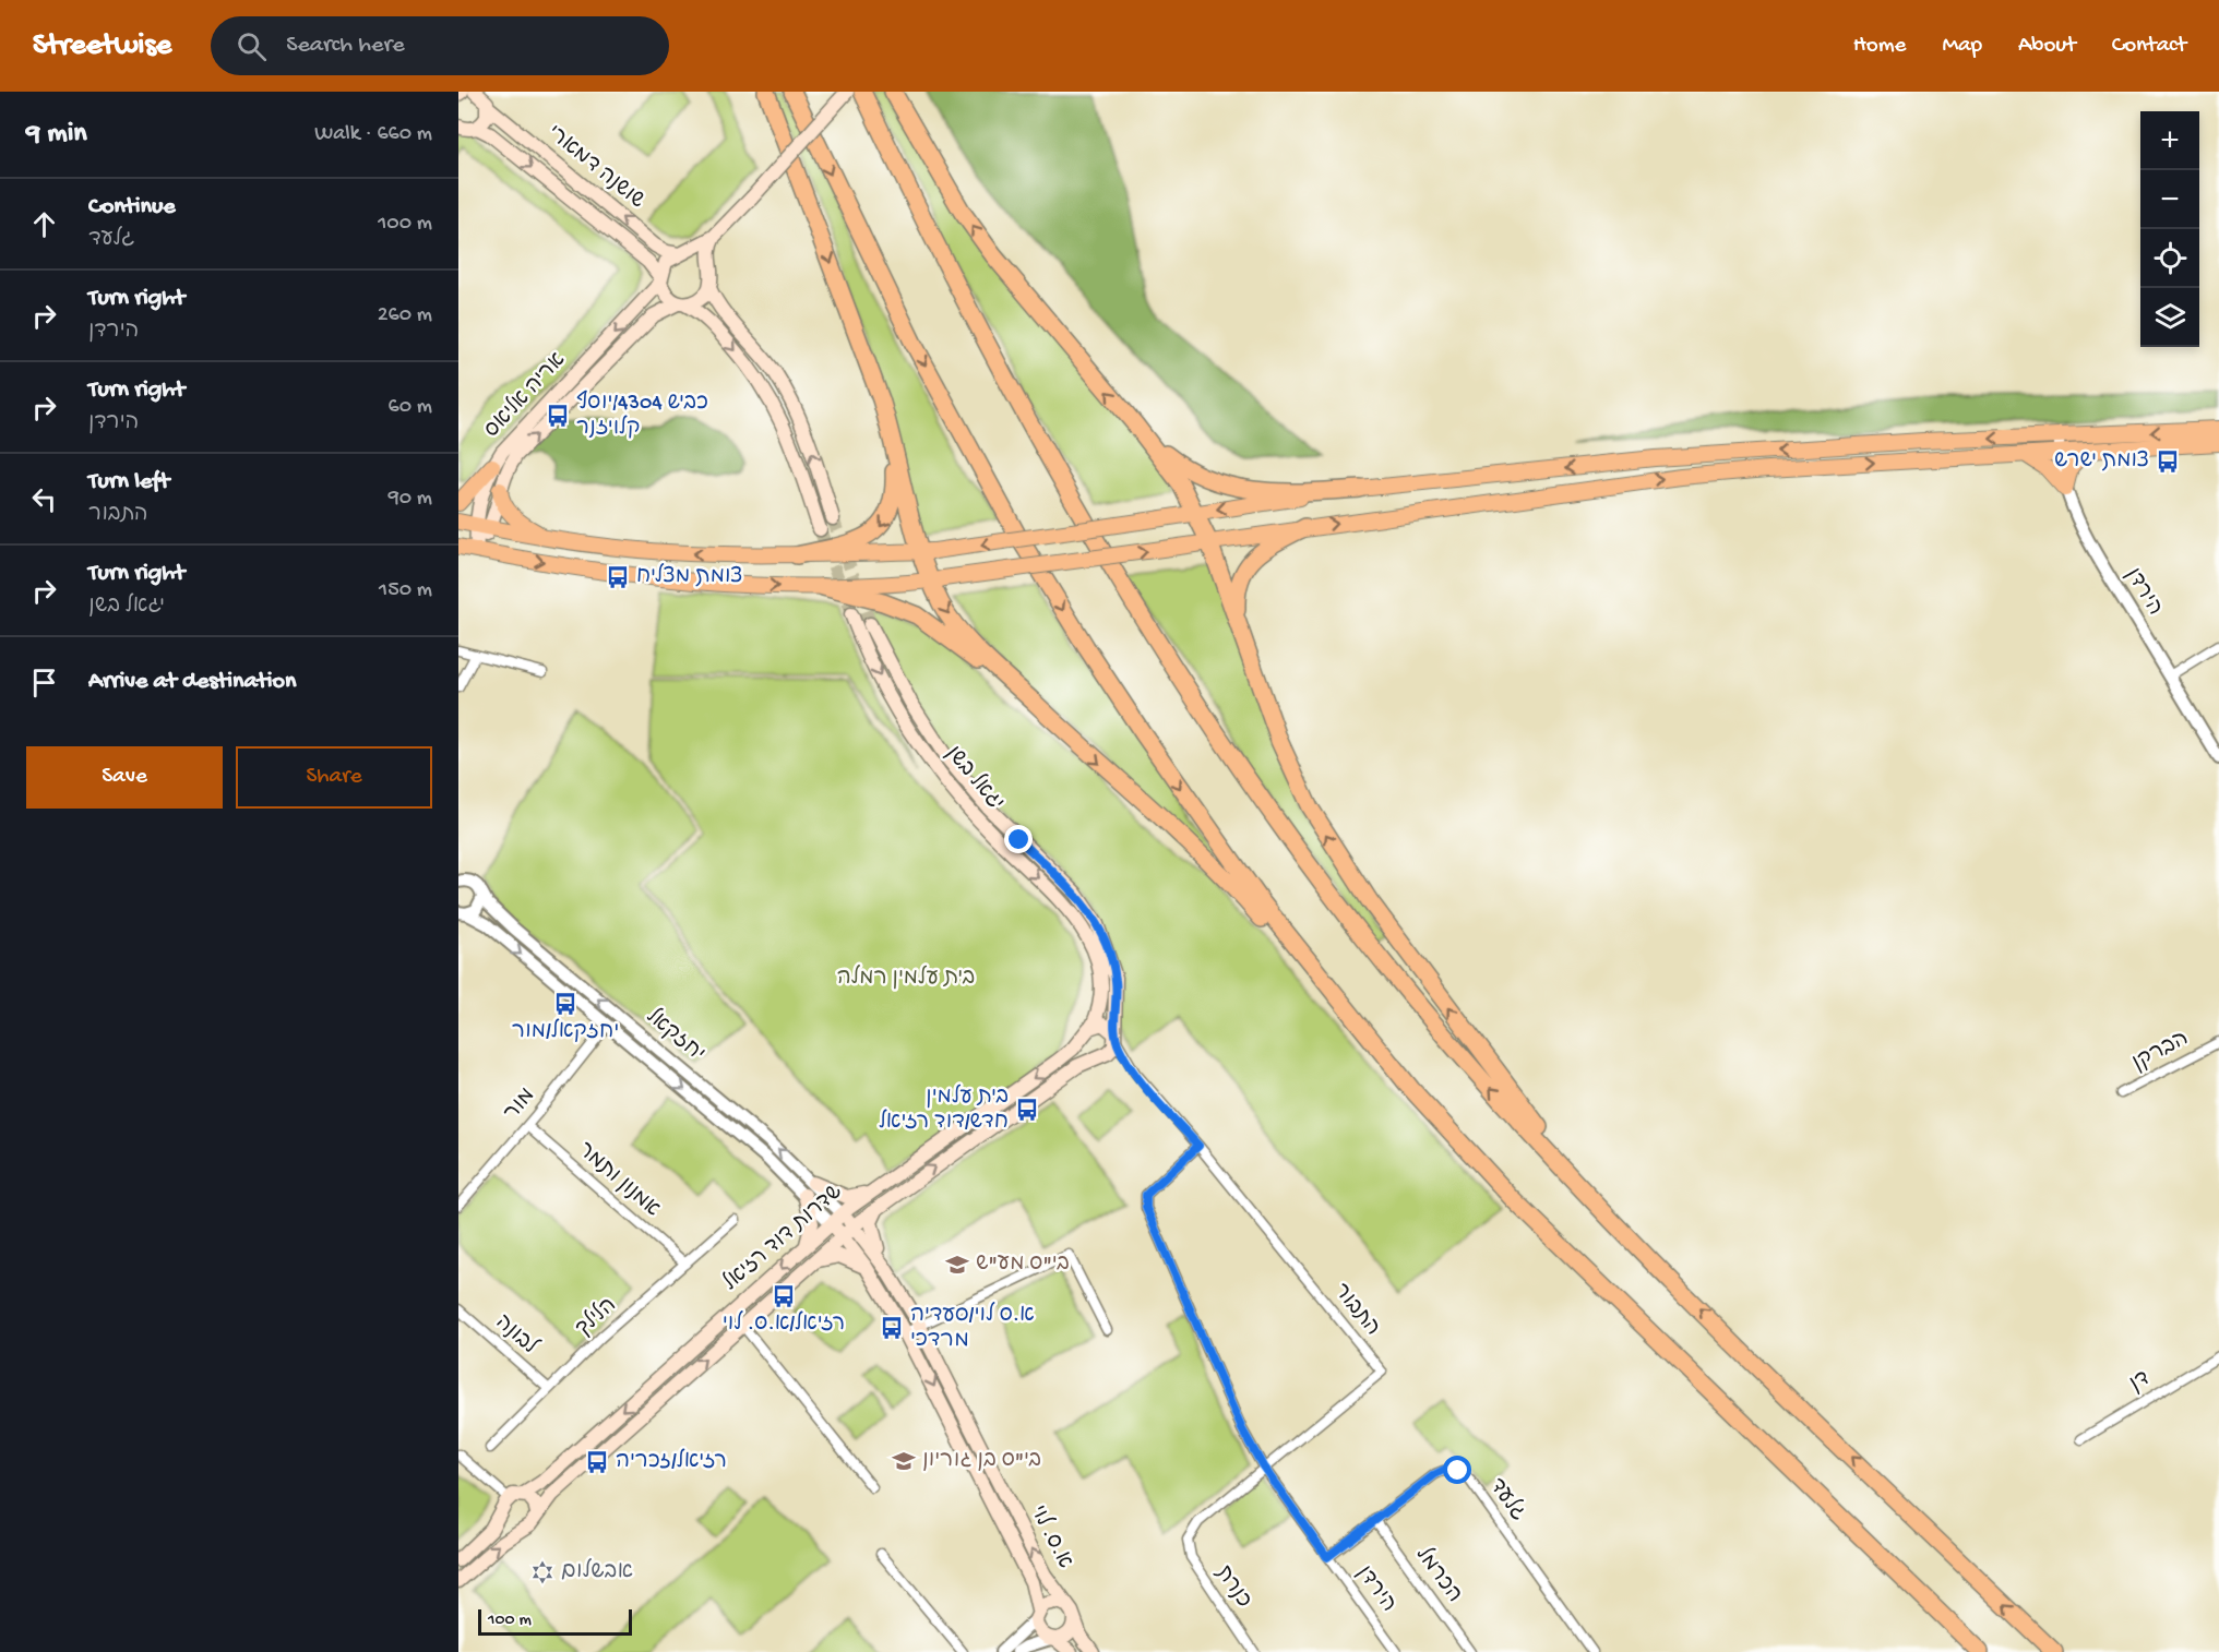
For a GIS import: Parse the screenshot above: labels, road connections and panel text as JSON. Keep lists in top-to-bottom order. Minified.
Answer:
{"streets":{"main road":["שושנה דמארי","אריה אליאס","יגאל בשן","שדרות דוד רזיאל","א.ס. לוי"],"street":["הירדן","יחזקאל","הברקן","מור","אמנון ותמר","התבור","הלילך","לבונה","דן","גלעד","הכרמל","כנרת"]},"crossings":[["שושנה דמארי","אריה אליאס"],["הירדן","התבור"],["הירדן","גלעד"],["יגאל בשן","שדרות דוד רזיאל"],["יגאל בשן","התבור"],["יחזקאל","מור"],["יחזקאל","שדרות דוד רזיאל"],["יחזקאל","א.ס. לוי"],["מור","אמנון ותמר"],["אמנון ותמר","הלילך"],["שדרות דוד רזיאל","התבור"],["שדרות דוד רזיאל","א.ס. לוי"],["התבור","כנרת"],["הלילך","לבונה"],["גלעד","הכרמל"]],"parks":["בית עלמין רמלה"],"places":{"bus stop":["כביש 4304/יוסף קלויזנר","צומת ישרש","צומת מצליח","יחזקאל/מור","בית עלמין חדש/דוד רזיאל","רזיאל/א.ס. לוי","א.ס לוי/סעדיה מרדכי","רזיאל/זכריה"],"school or university":["בי\"ס מע\"ש","בי\"ס בן גוריון"],"synagogue":["אבשלום"]},"scale_bar":"100 m","page":{"header":"Streetwise","search":"Search here","nav":["Home","Map","About","Contact"],"heading":["9 min","Walk · 660 m"],"map_buttons":["+","−"],"list":[["Continue","גלעד","100 m"],["Turn right","הירדן","260 m"],["Turn right","הירדן","60 m"],["Turn left","התבור","90 m"],["Turn right","יגאל בשן","150 m"],"Arrive at destination"],"buttons":["Save","Share"],"scale":"100 m"}}
